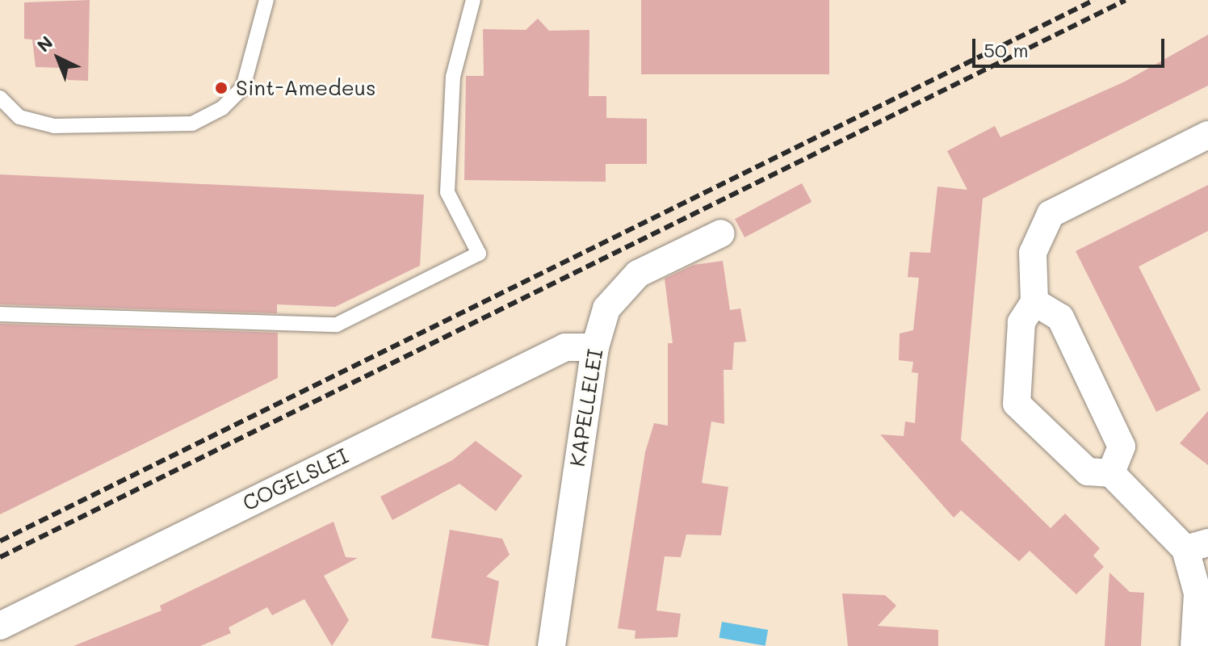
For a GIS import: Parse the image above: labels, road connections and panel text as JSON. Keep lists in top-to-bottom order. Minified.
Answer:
{"streets":{"street":["KAPELLELEI","COGELSLEI"]},"crossings":[["KAPELLELEI","COGELSLEI"]],"places":["Sint-Amedeus"],"scale_bar":"50 m","north":"top left"}
